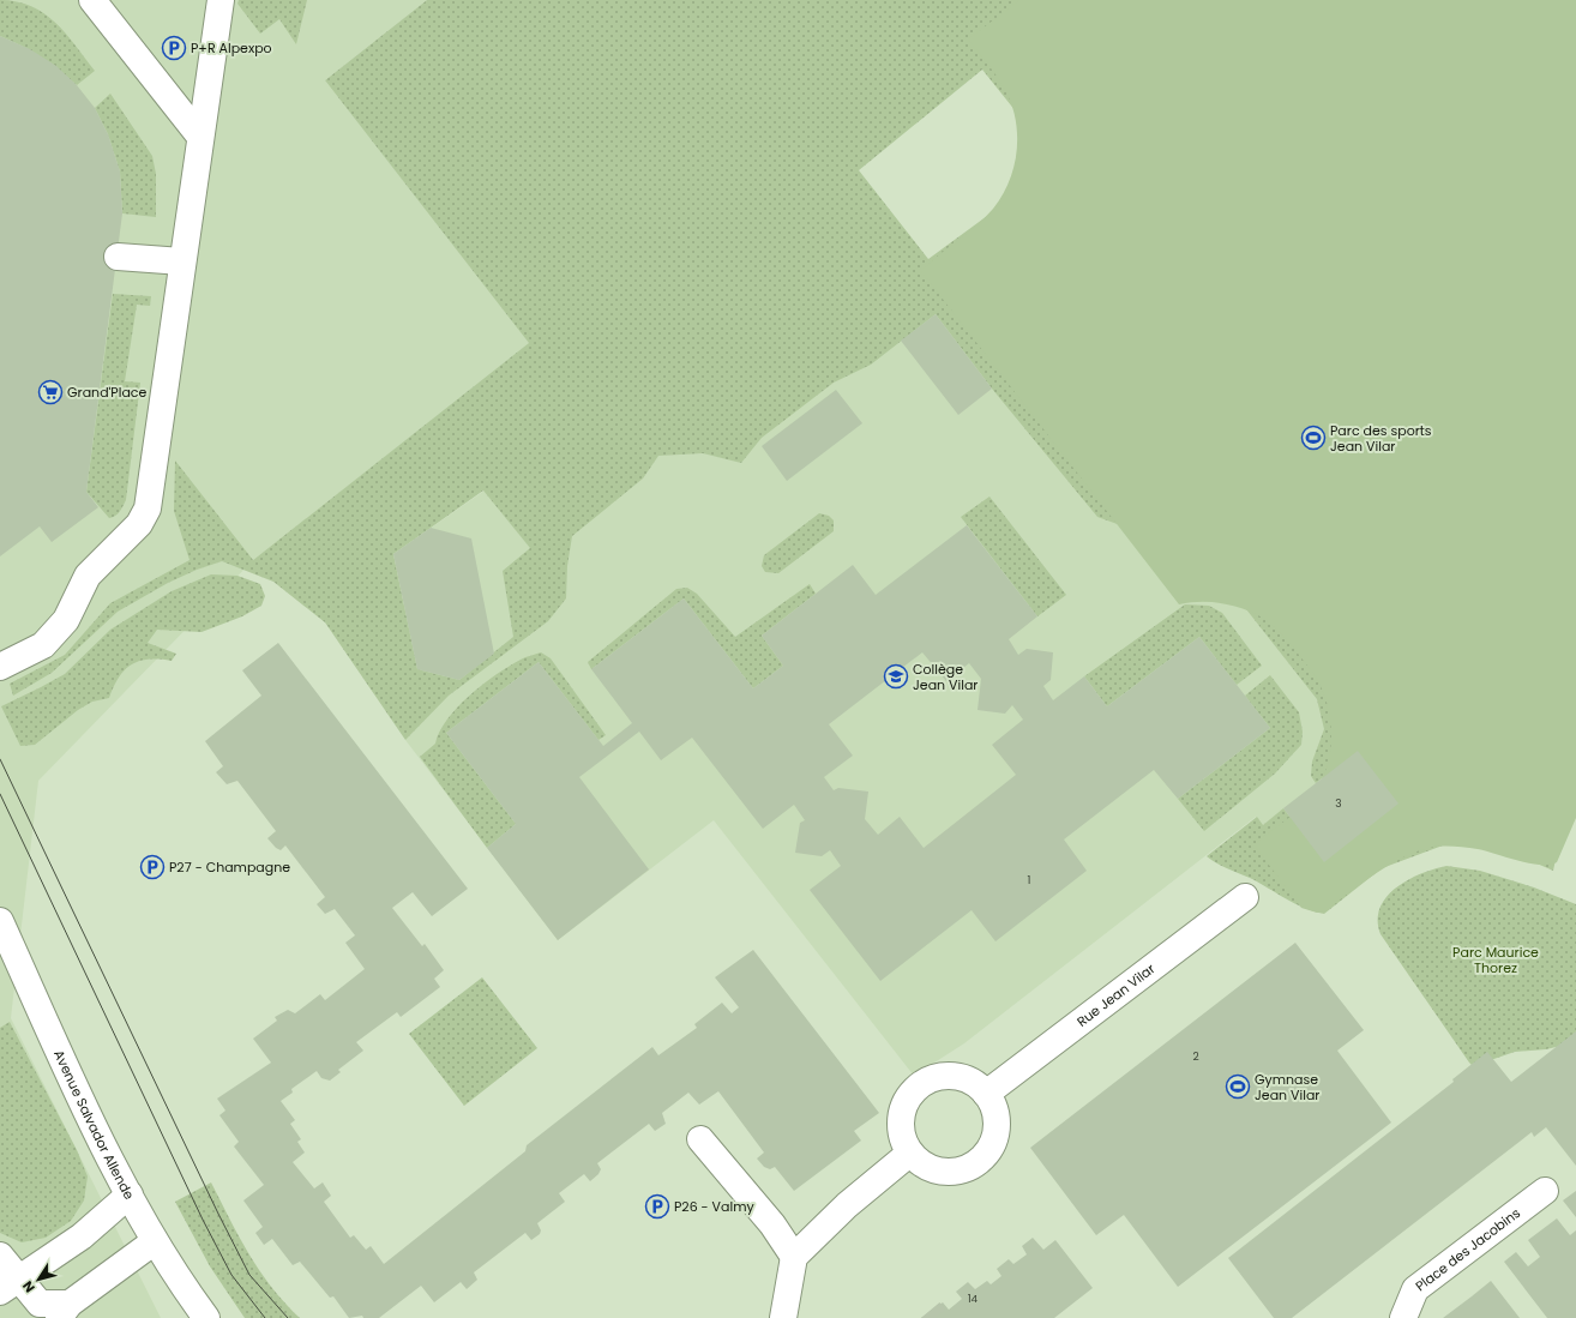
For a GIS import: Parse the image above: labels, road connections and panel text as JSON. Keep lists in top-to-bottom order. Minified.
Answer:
{"streets":{"street":["Rue Jean Vilar","Avenue Salvador Allende","Place des Jacobins"]},"parks":["Parc Maurice Thorez"],"places":{"parking":["P+R Alpexpo","P27 - Champagne","P26 - Valmy"],"supermarket":["Grand'Place"],"sports":["Parc des sports Jean Vilar","Gymnase Jean Vilar"],"school or university":["Collège Jean Vilar"]},"house_numbers":["3","1","2","14"],"north":"bottom left"}
